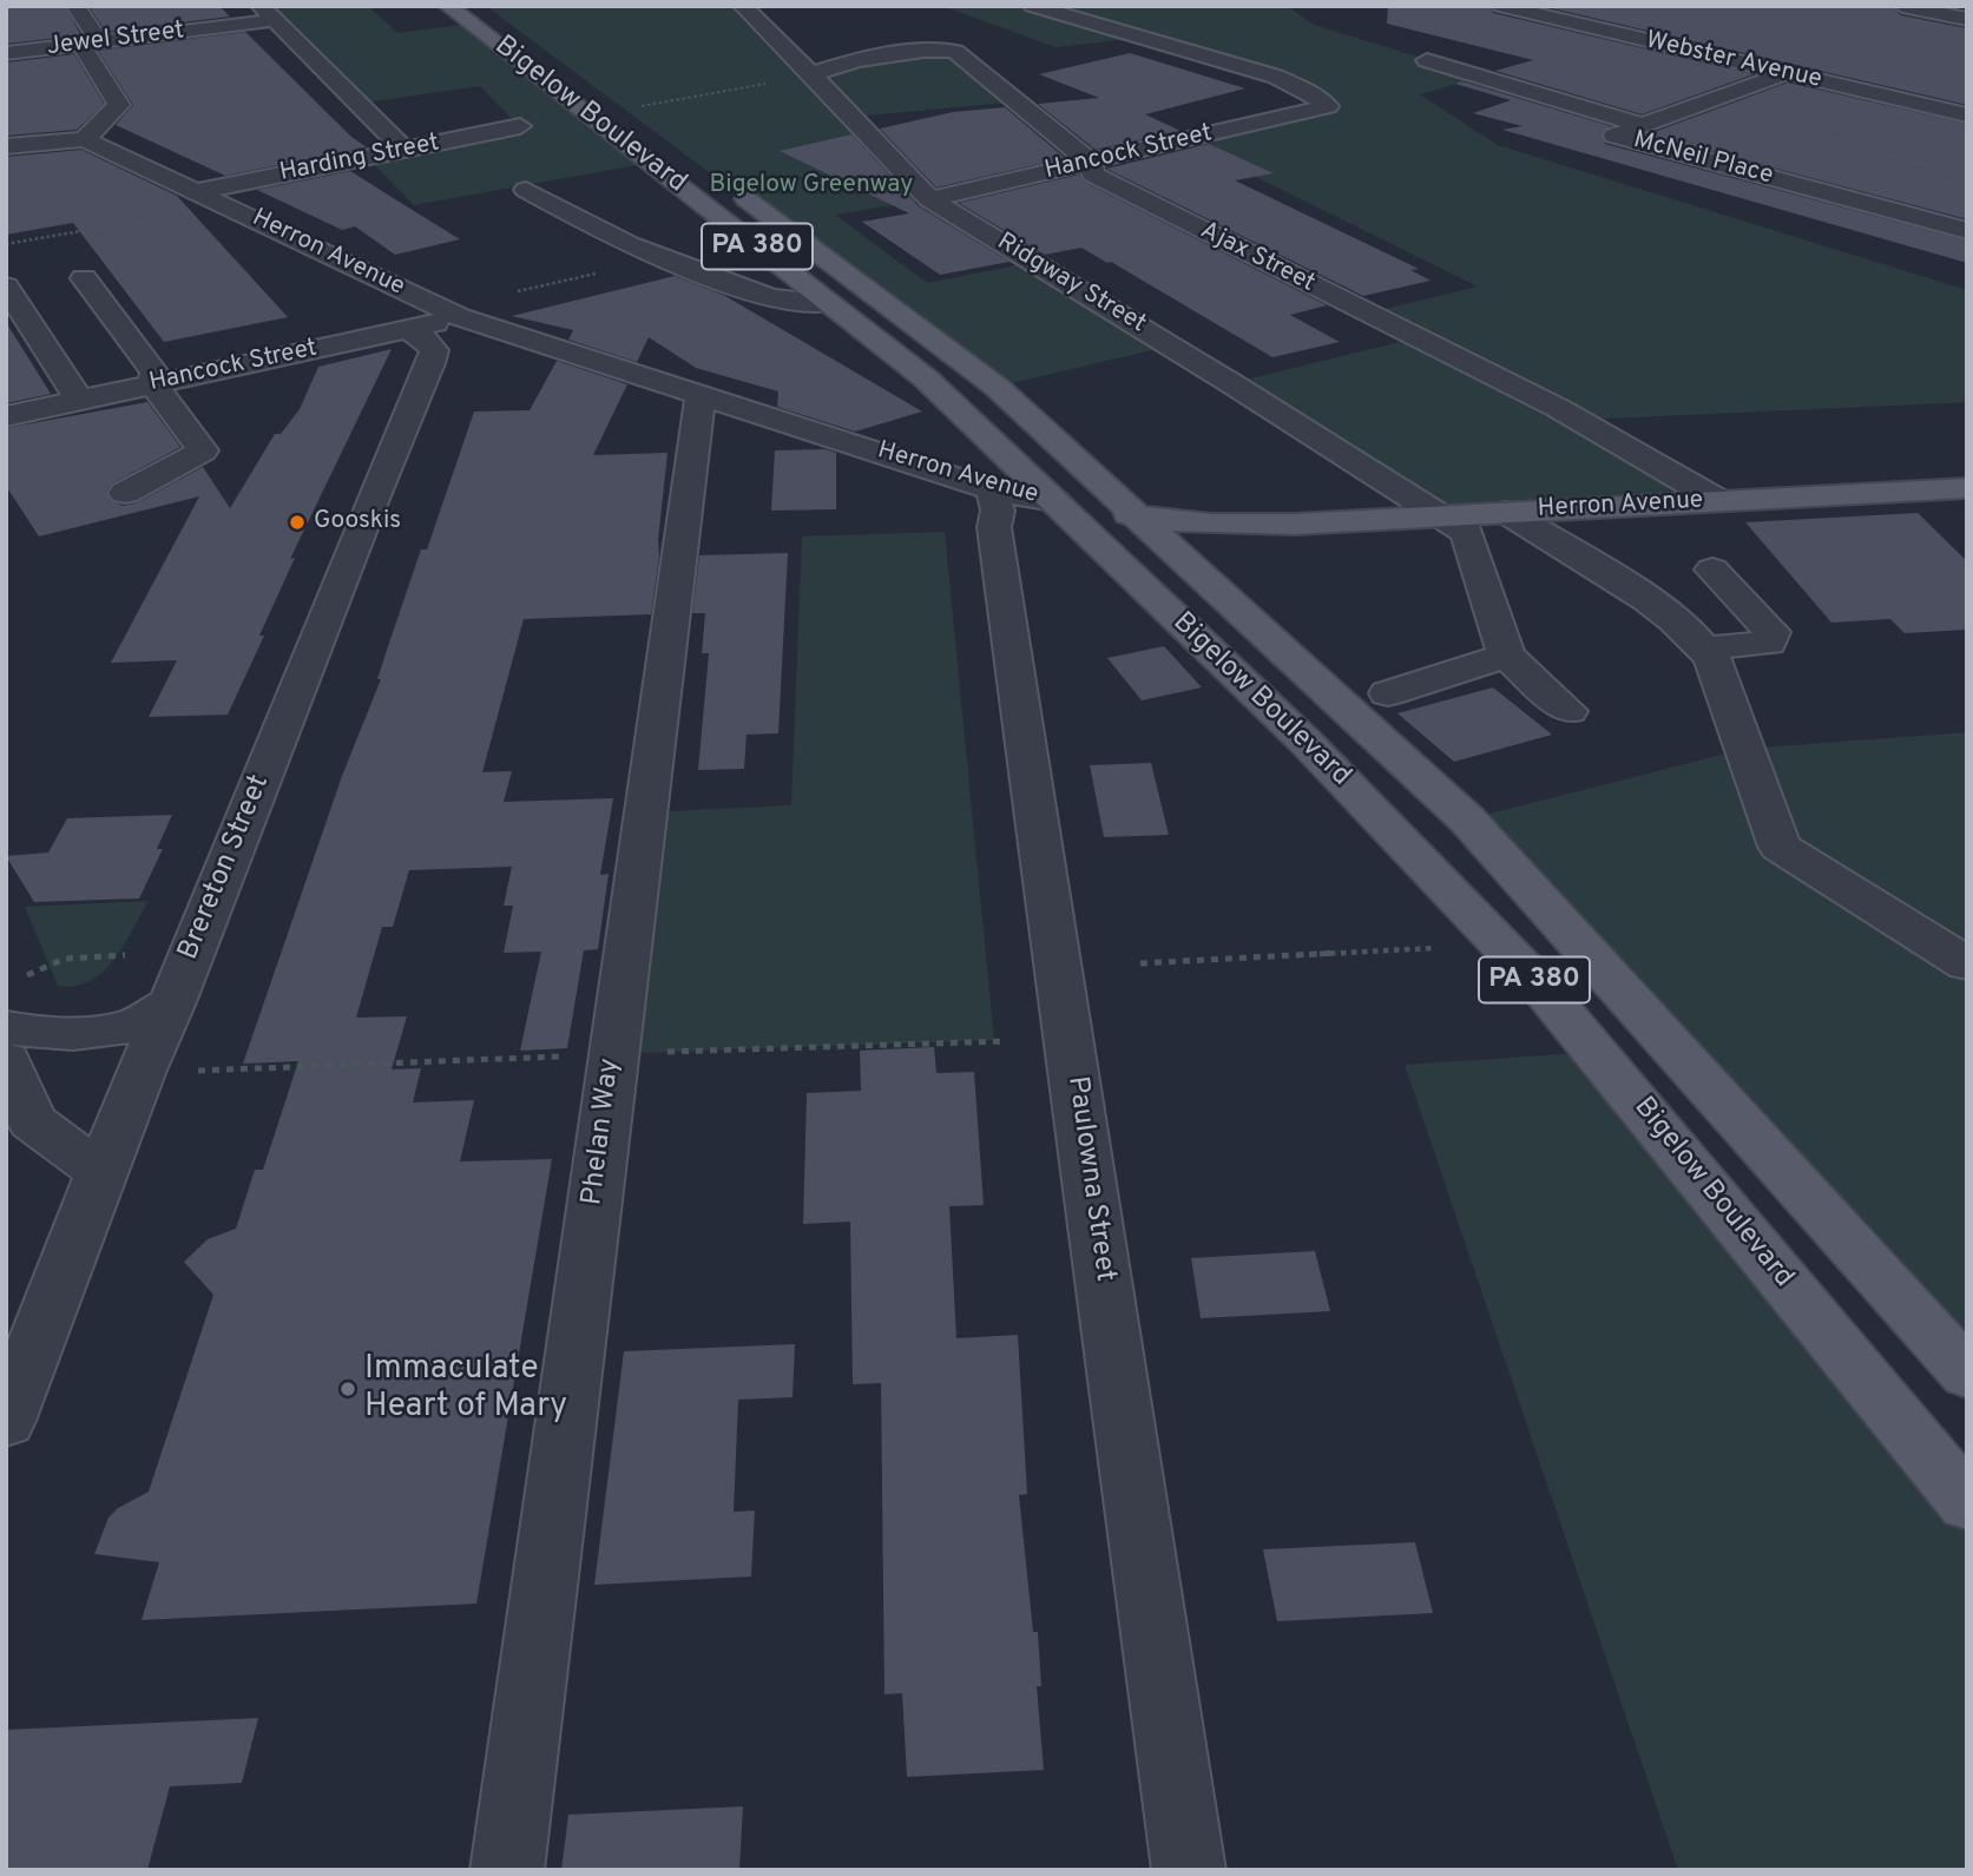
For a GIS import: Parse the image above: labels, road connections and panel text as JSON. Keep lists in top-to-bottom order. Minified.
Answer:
{"streets":{"main road":["Bigelow Boulevard","PA 380","Herron Avenue"],"street":["Jewel Street","Webster Avenue","Hancock Street","Harding Street","McNeil Place","Ajax Street","Ridgway Street","Brereton Street","Phelan Way","Paulowna Street"]},"crossings":[["Webster Avenue","McNeil Place"],["Bigelow Boulevard","Herron Avenue"],["Hancock Street","Herron Avenue"],["Hancock Street","Ajax Street"],["Hancock Street","Ridgway Street"],["Hancock Street","Brereton Street"],["Harding Street","Herron Avenue"],["Herron Avenue","Ajax Street"],["Herron Avenue","Ridgway Street"],["Herron Avenue","Phelan Way"],["Herron Avenue","Paulowna Street"],["Ajax Street","Ridgway Street"]],"parks":["Bigelow Greenway"],"places":["Gooskis","Immaculate Heart of Mary"]}
